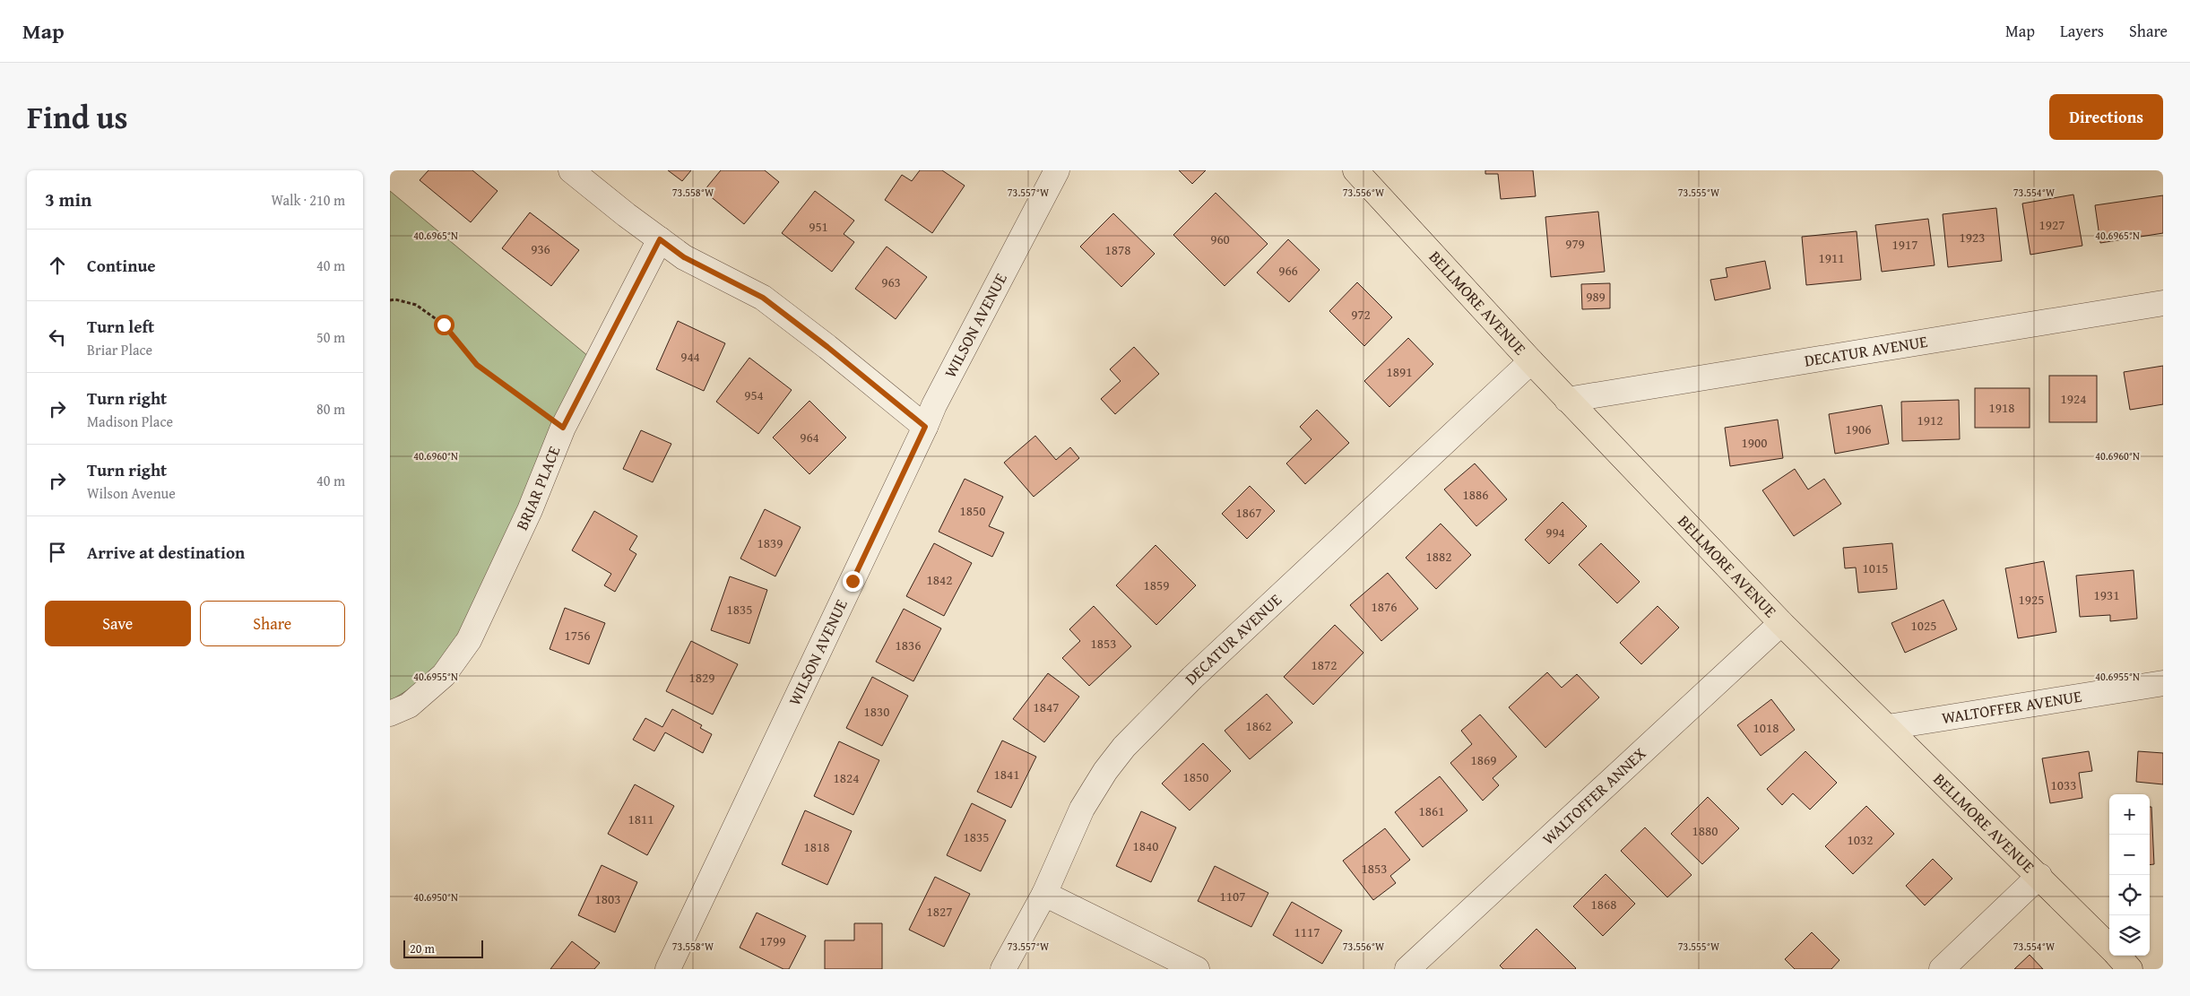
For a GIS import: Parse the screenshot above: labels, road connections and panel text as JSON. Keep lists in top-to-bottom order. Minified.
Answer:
{"streets":{"main road":["BELLMORE AVENUE"],"street":["WILSON AVENUE","DECATUR AVENUE","BRIAR PLACE","WALTOFFER AVENUE","WALTOFFER ANNEX"]},"crossings":[["BELLMORE AVENUE","DECATUR AVENUE"],["BELLMORE AVENUE","WALTOFFER AVENUE"],["BELLMORE AVENUE","WALTOFFER ANNEX"]],"house_numbers":["1927","951","1923","960","979","1917","936","1878","1911","966","963","989","972","944","1891","954","1924","1918","1912","1906","964","1900","1886","1850","1867","994","1839","1882","1015","1842","1859","1931","1925","1876","1835","1025","1756","1853","1836","1872","1829","1847","1830","1862","1018","1869","1841","1850","1824","1033","1861","1811","1880","1835","1032","1840","1818","1853","1107","1803","1868","1827","1117","1799"],"scale_bar":"20 m","page":{"header":"Map","nav":["Map","Layers","Share"],"title":"Find us","buttons":["Directions",["Save","Share"]],"heading":["3 min","Walk · 210 m"],"list":[["Continue","40 m"],["Turn left","Briar Place","50 m"],["Turn right","Madison Place","80 m"],["Turn right","Wilson Avenue","40 m"],"Arrive at destination"],"map_buttons":["+","−"],"scale":"20 m"},"coordinates":["73.558°W","73.557°W","73.556°W","73.555°W","73.554°W","40.6965°N","40.6960°N","40.6955°N","40.6950°N"]}
